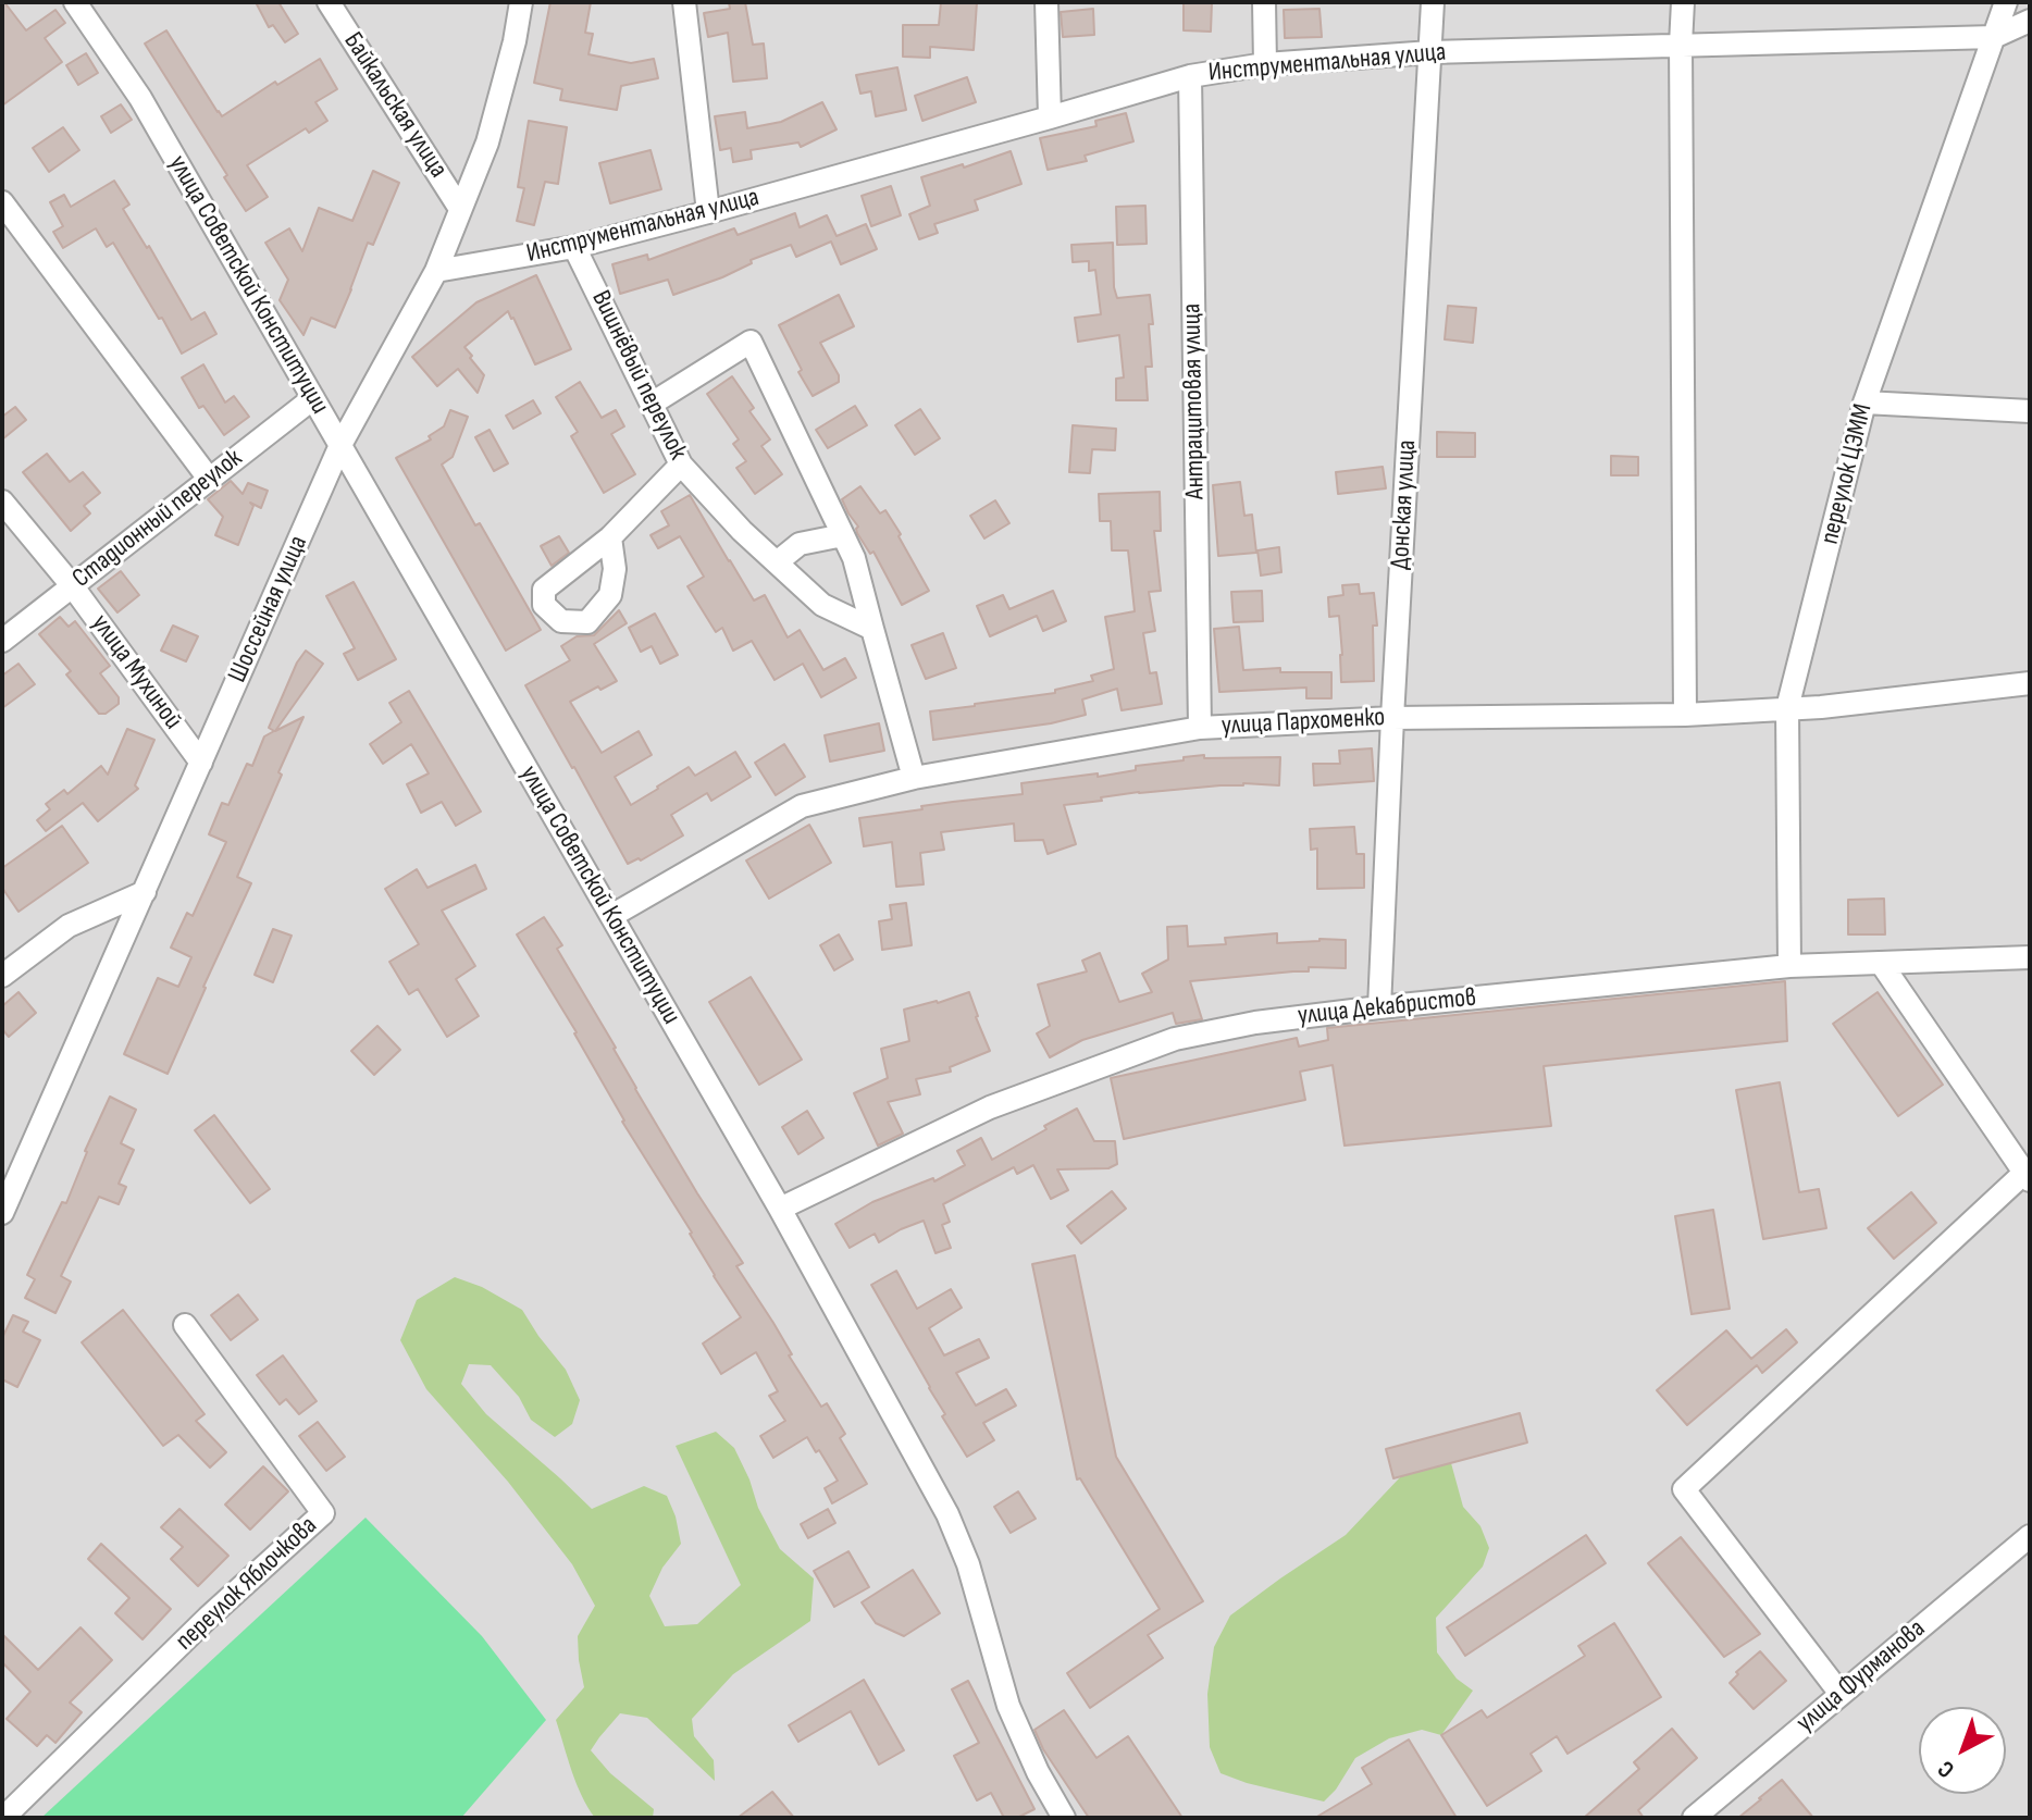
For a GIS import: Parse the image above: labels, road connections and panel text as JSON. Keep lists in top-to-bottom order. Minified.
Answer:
{"streets":{"street":["Инструментальная улица","Байкальская улица","улица Советской Конституции","Вишнёвый переулок","Антрацитовая улица","переулок ЦЭММ","Донская улица","Стадионный переулок","Шоссейная улица","улица Мухиной","улица Пархоменко","улица Декабристов","переулок Яблочкова","улица Фурманова"]},"crossings":[["Инструментальная улица","Вишнёвый переулок"],["Инструментальная улица","Антрацитовая улица"],["Инструментальная улица","переулок ЦЭММ"],["Инструментальная улица","Донская улица"],["Инструментальная улица","Шоссейная улица"],["Байкальская улица","Шоссейная улица"],["улица Советской Конституции","Стадионный переулок"],["улица Советской Конституции","Шоссейная улица"],["улица Советской Конституции","улица Пархоменко"],["улица Советской Конституции","улица Декабристов"],["Антрацитовая улица","улица Пархоменко"],["переулок ЦЭММ","улица Пархоменко"],["переулок ЦЭММ","улица Декабристов"],["Донская улица","улица Пархоменко"],["Донская улица","улица Декабристов"],["Стадионный переулок","улица Мухиной"],["Шоссейная улица","улица Мухиной"]],"north":"bottom left"}
